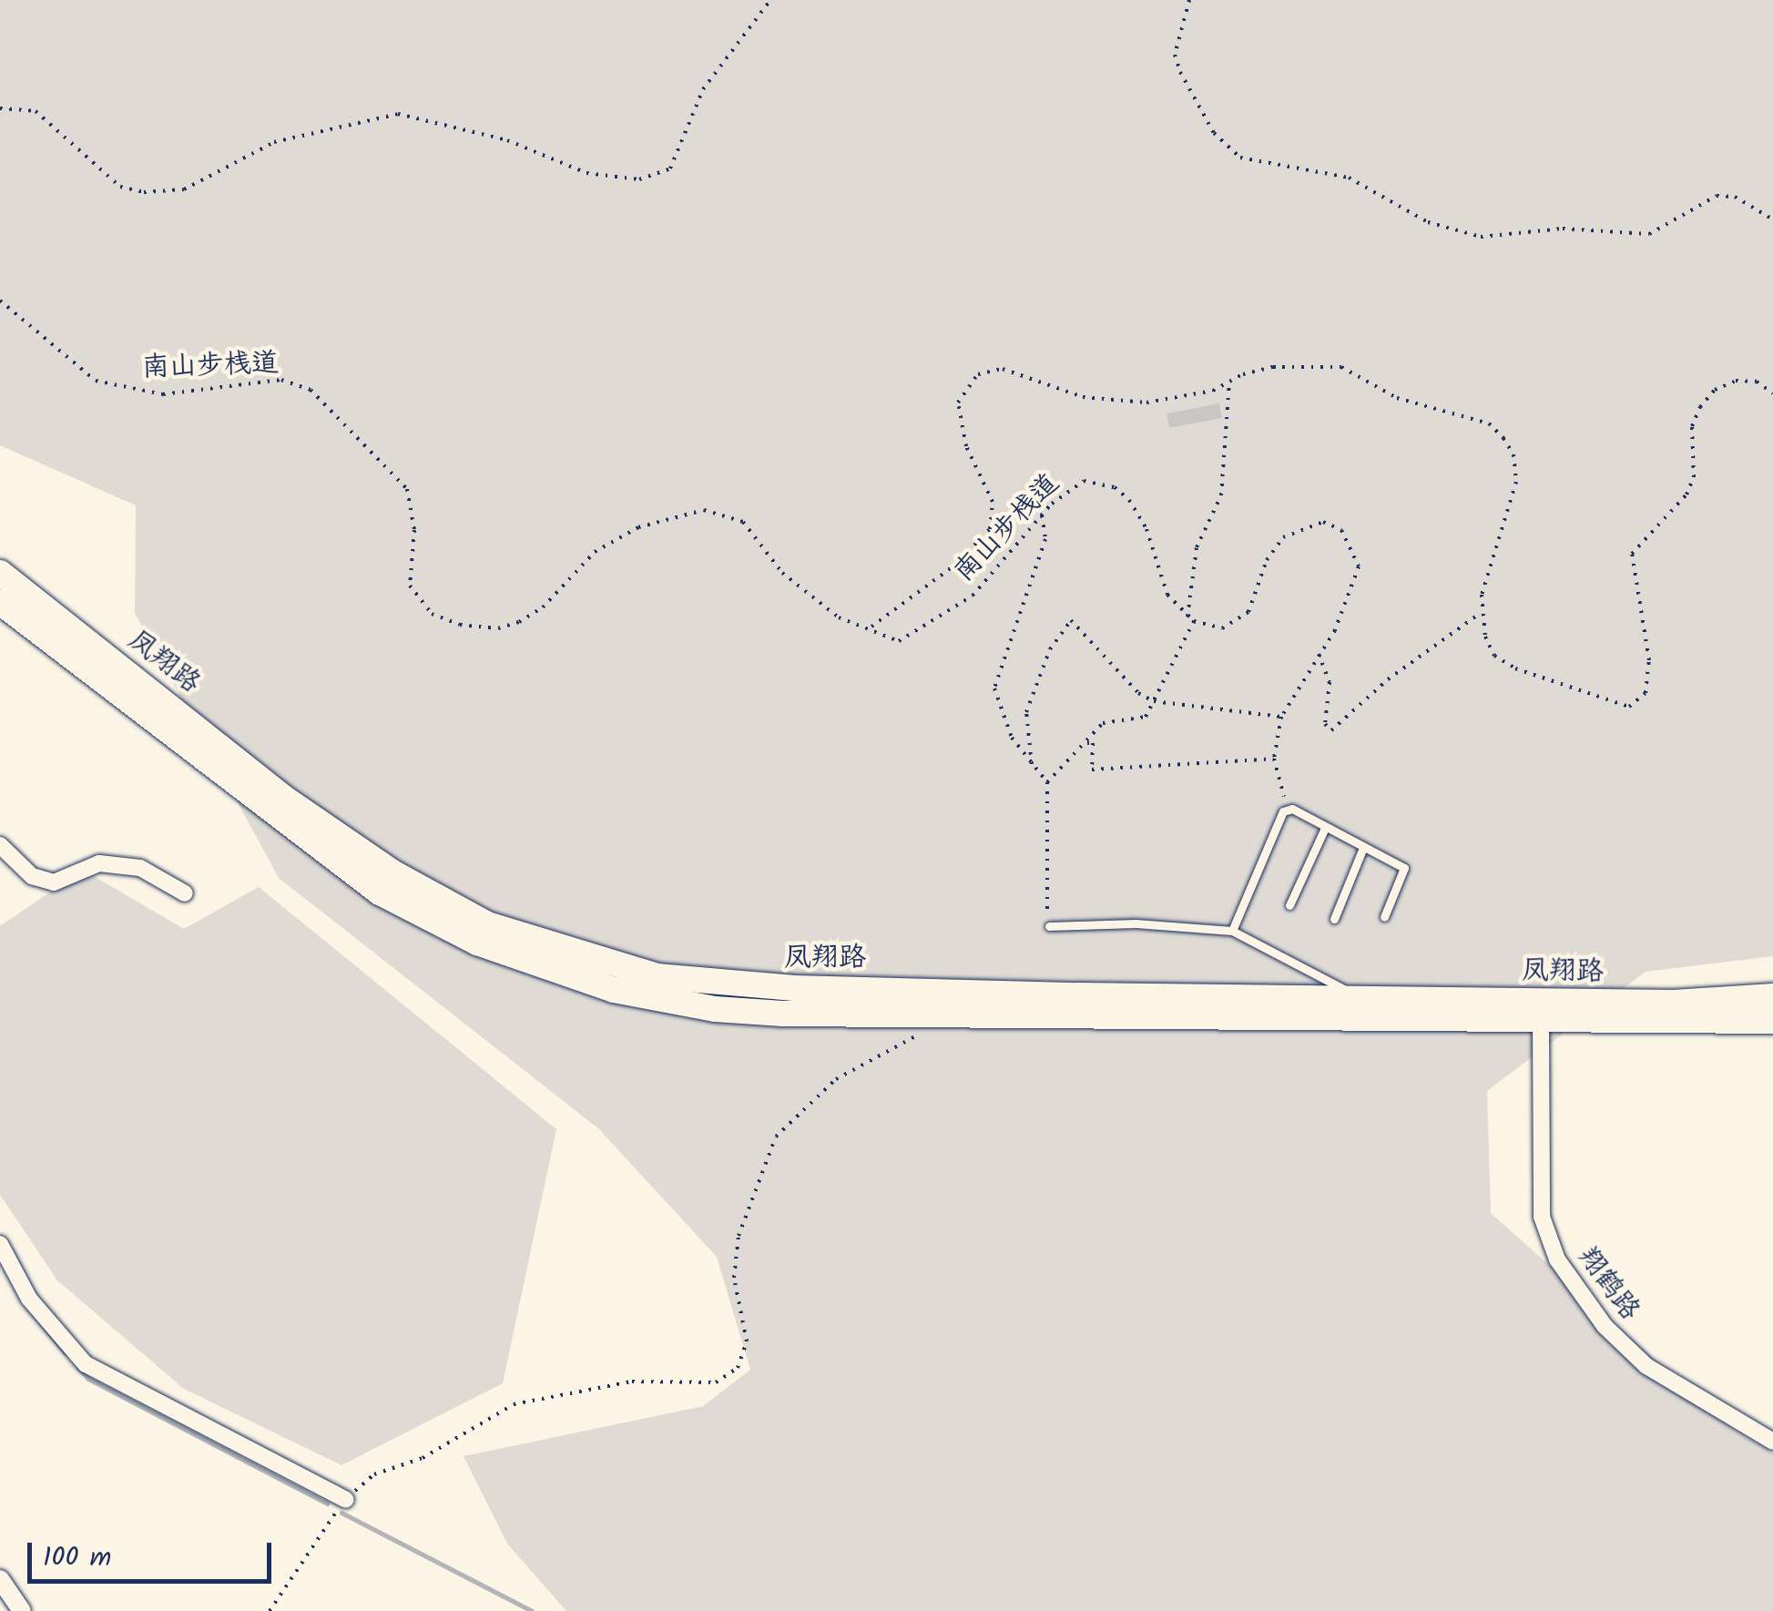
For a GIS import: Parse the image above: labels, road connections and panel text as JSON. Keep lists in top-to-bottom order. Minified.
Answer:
{"streets":{"main road":["凤翔路"],"street":["翔鹤路"],"path":["南山步栈道"]},"crossings":[["凤翔路","翔鹤路"]],"scale_bar":"100 m"}
